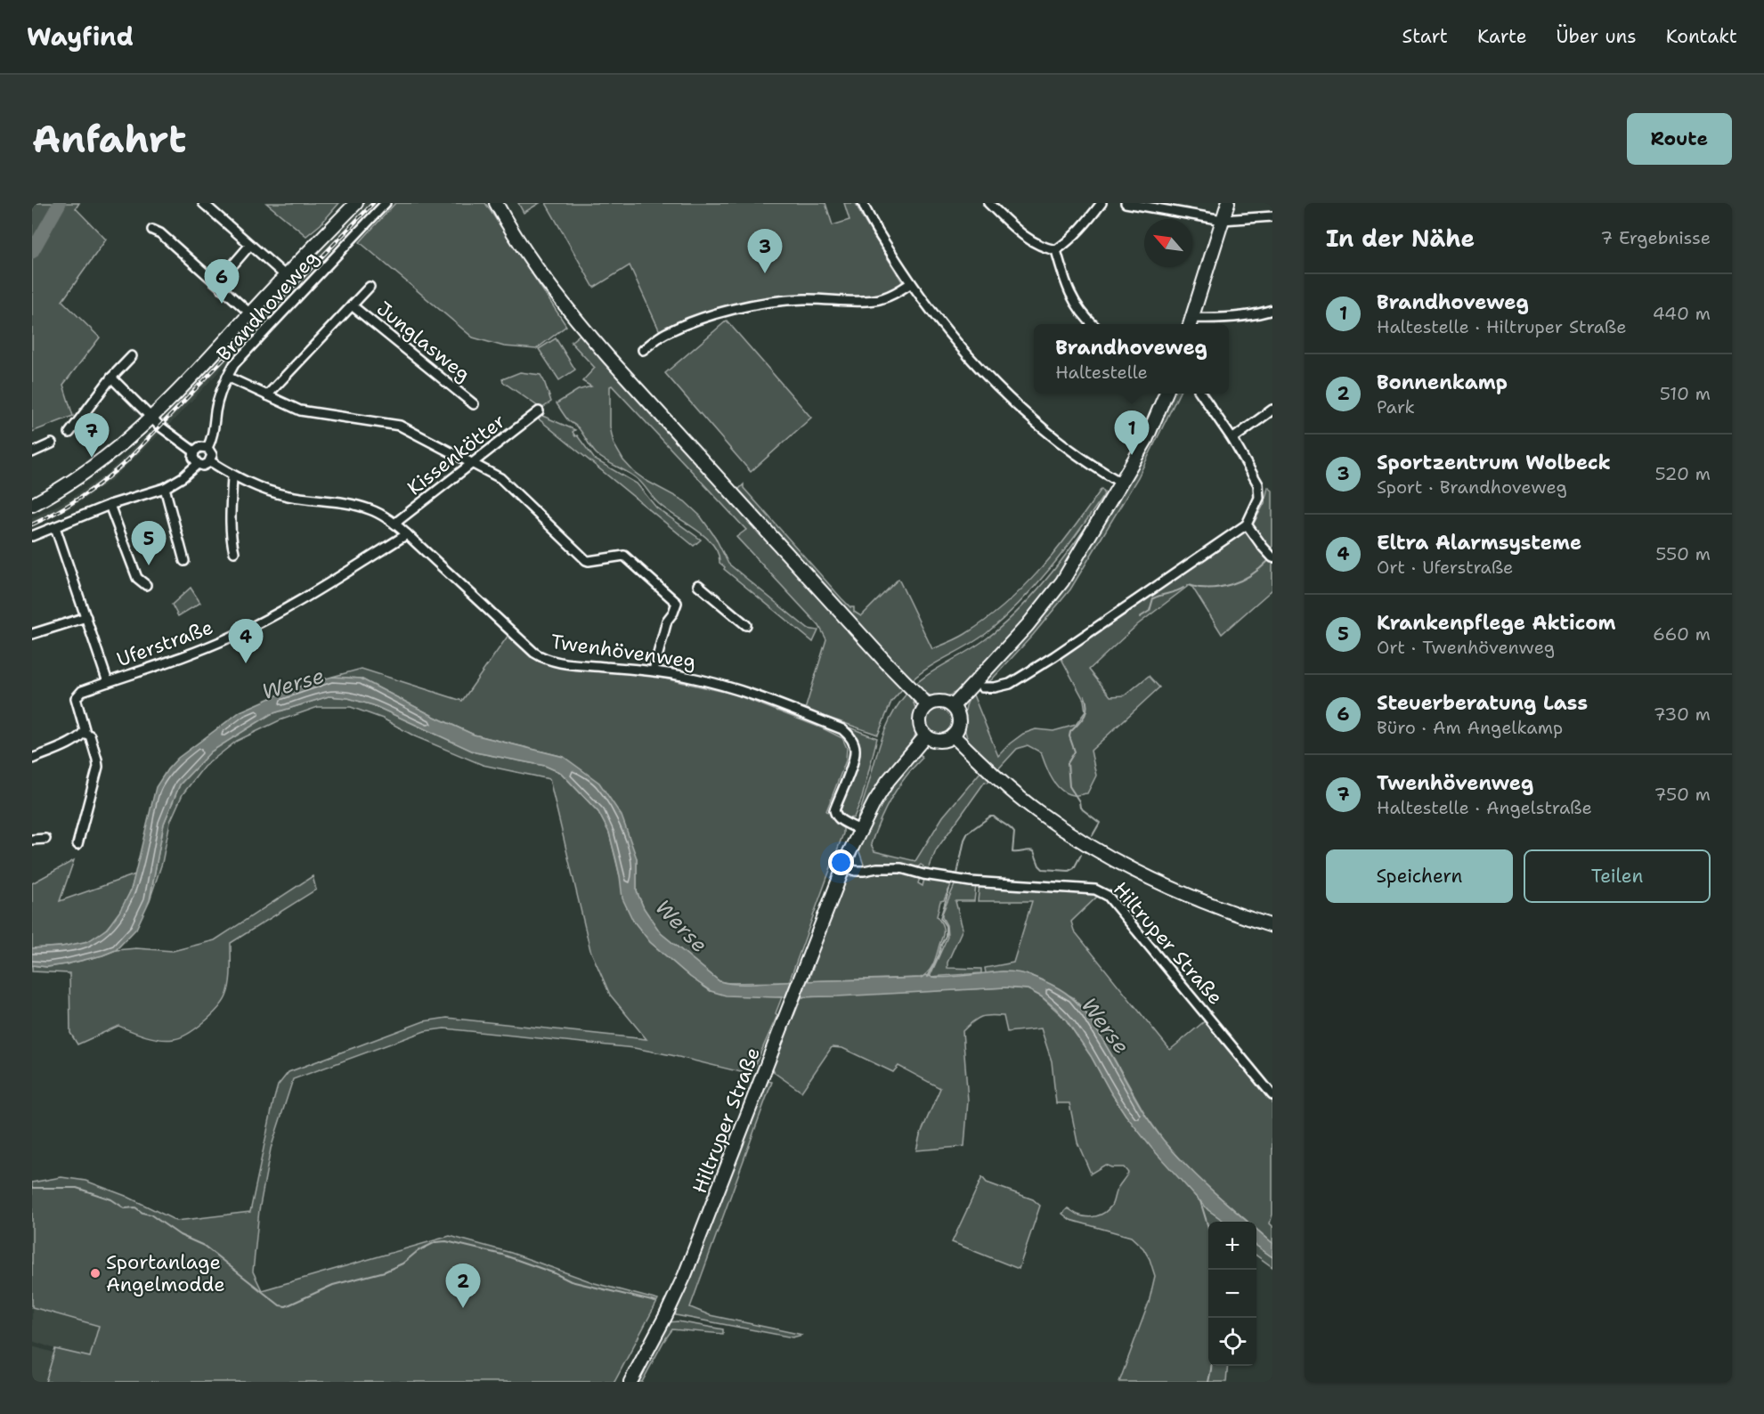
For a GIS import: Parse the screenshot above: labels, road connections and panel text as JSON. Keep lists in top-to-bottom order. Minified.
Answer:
{"streets":{"street":["Brandhoveweg","Junglasweg","Kissenkötter","Uferstraße","Twenhövenweg","Hiltruper Straße"]},"crossings":[["Brandhoveweg","Twenhövenweg"],["Kissenkötter","Twenhövenweg"],["Uferstraße","Twenhövenweg"],["Twenhövenweg","Hiltruper Straße"]],"water":["Werse"],"places":["Sportanlage Angelmodde"],"north":"top left","page":{"header":"Wayfind","nav":["Start","Karte","Über uns","Kontakt"],"buttons":["Route",["Speichern","Teilen"]],"title":"Anfahrt","heading":["In der Nähe","7 Ergebnisse"],"pins":["3","6","1","7","5","4","2"],"list":[{"mark":"1","name":"Brandhoveweg","note":"Haltestelle · Hiltruper Straße","value":"440 m"},{"mark":"2","name":"Bonnenkamp","note":"Park","value":"510 m"},{"mark":"3","name":"Sportzentrum Wolbeck","note":"Sport · Brandhoveweg","value":"520 m"},{"mark":"4","name":"Eltra Alarmsysteme","note":"Ort · Uferstraße","value":"550 m"},{"mark":"5","name":"Krankenpflege Akticom","note":"Ort · Twenhövenweg","value":"660 m"},{"mark":"6","name":"Steuerberatung Lass","note":"Büro · Am Angelkamp","value":"730 m"},{"mark":"7","name":"Twenhövenweg","note":"Haltestelle · Angelstraße","value":"750 m"}],"popup":["Brandhoveweg","Haltestelle"],"map_buttons":["+","−"]}}
